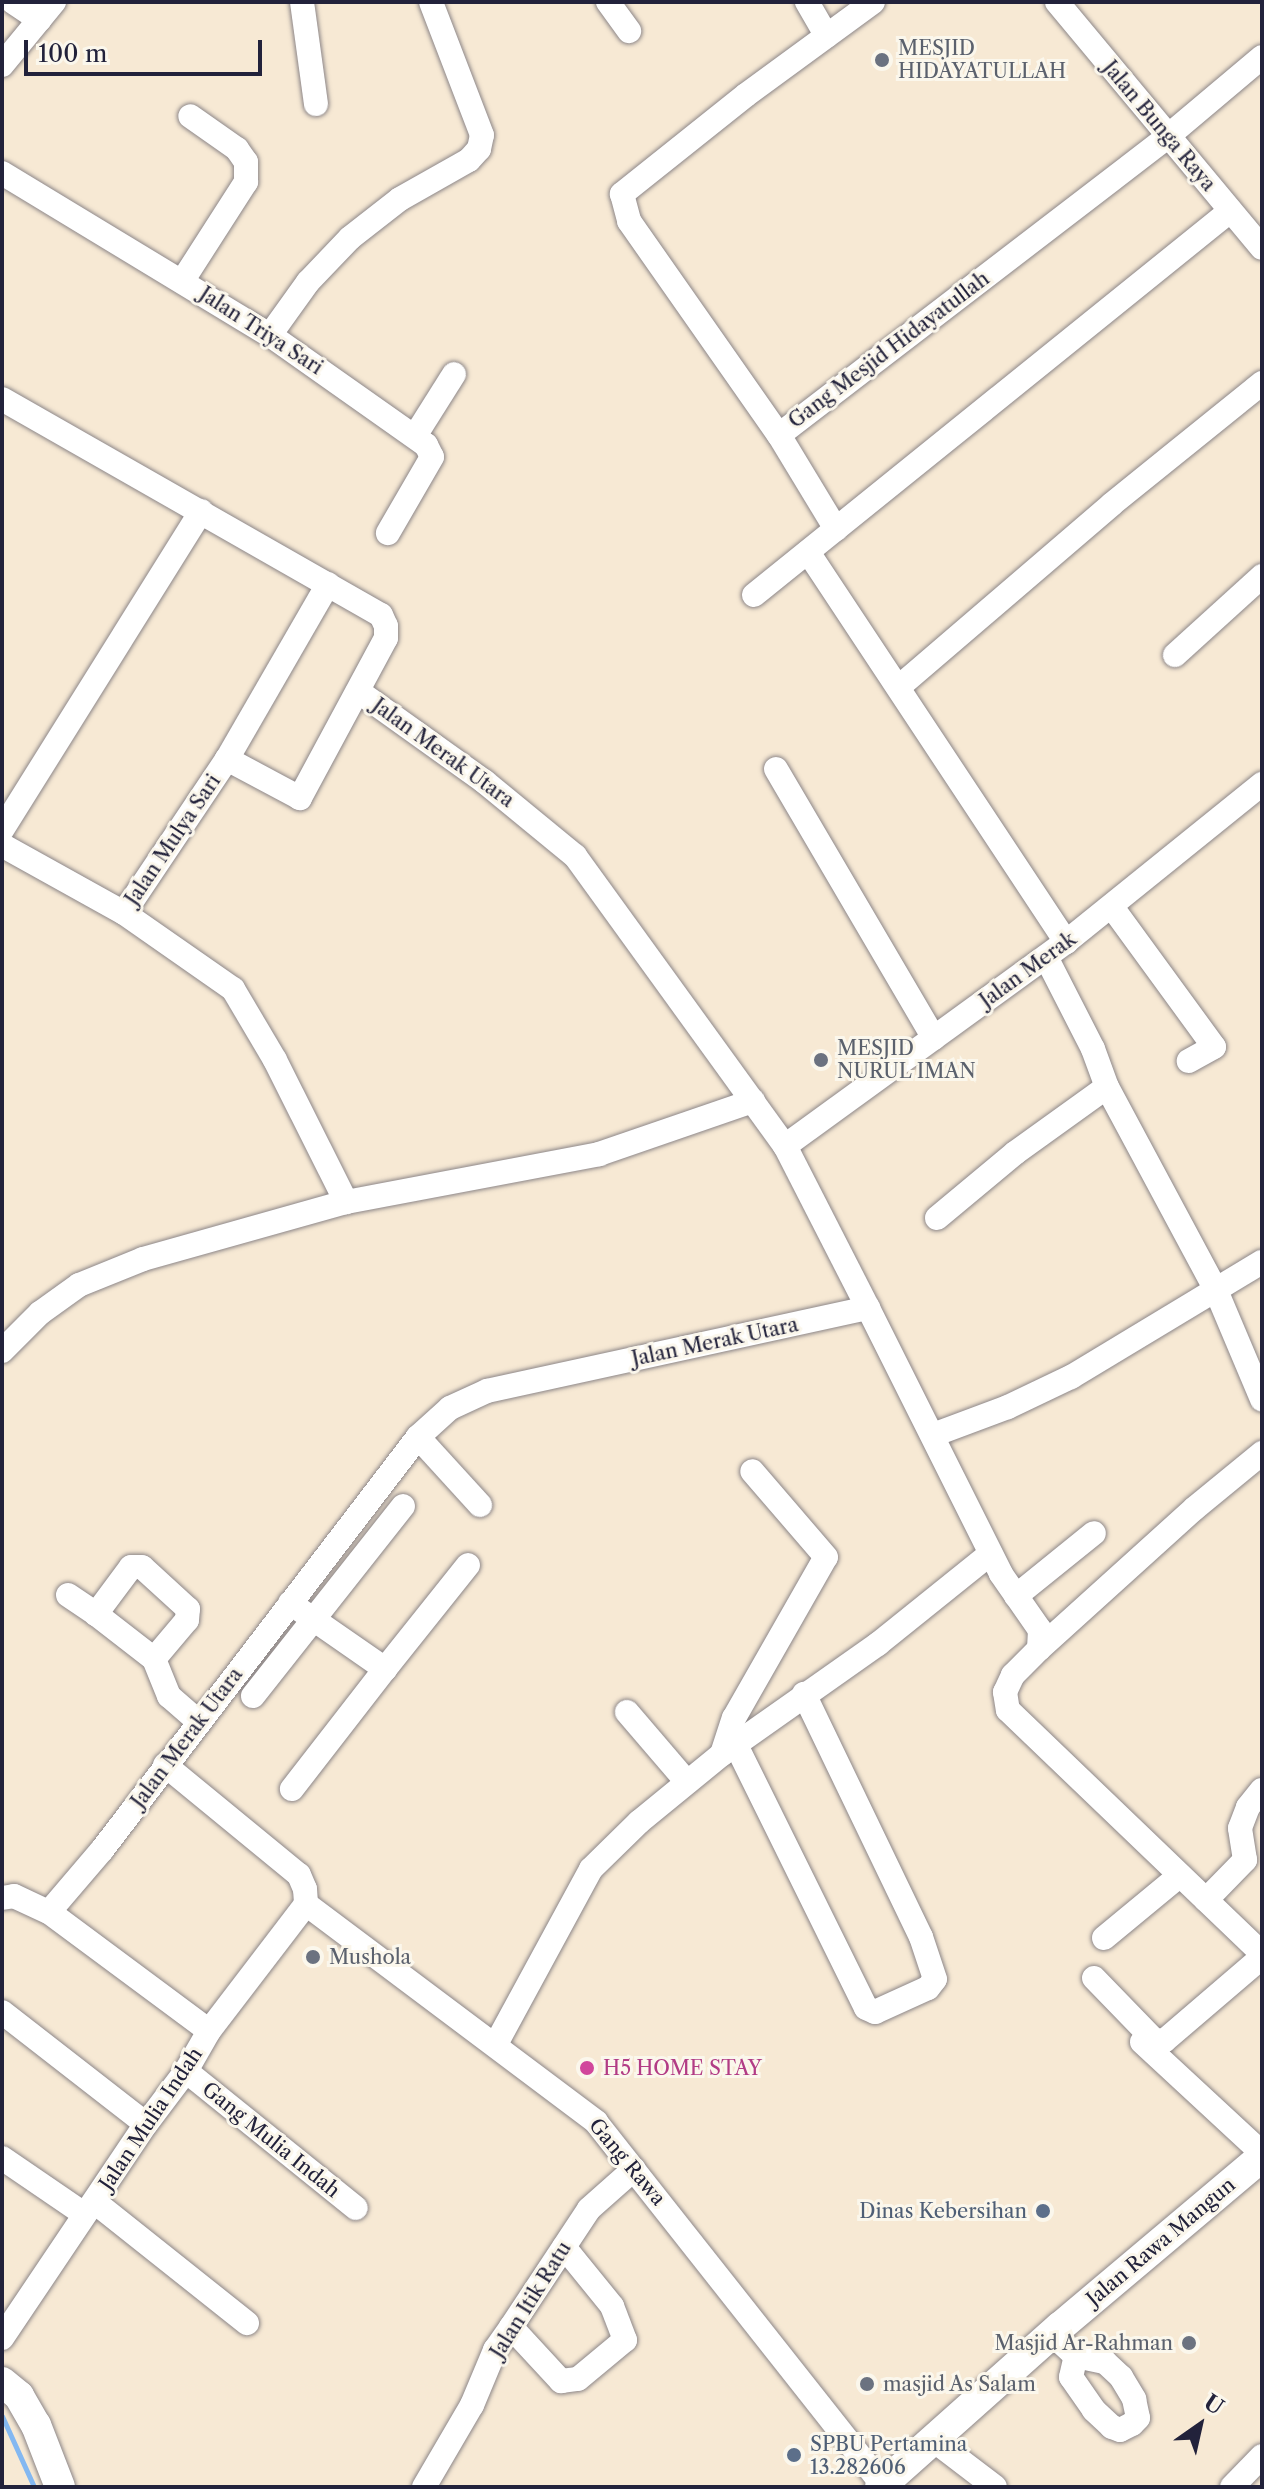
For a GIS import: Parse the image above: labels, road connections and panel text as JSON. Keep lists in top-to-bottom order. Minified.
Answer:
{"streets":{"main road":["Jalan Rawa Mangun"],"street":["Jalan Bunga Raya","Jalan Triya Sari","Gang Mesjid Hidayatullah","Jalan Merak Utara","Jalan Mulya Sari","Jalan Merak","Jalan Mulia Indah","Gang Mulia Indah","Gang Rawa","Jalan Itik Ratu"]},"crossings":[["Jalan Bunga Raya","Gang Mesjid Hidayatullah"],["Jalan Merak Utara","Jalan Mulya Sari"],["Jalan Merak Utara","Jalan Merak"],["Jalan Mulia Indah","Gang Mulia Indah"],["Jalan Mulia Indah","Gang Rawa"],["Gang Rawa","Jalan Rawa Mangun"],["Gang Rawa","Jalan Itik Ratu"]],"places":["MESJID HIDAYATULLAH","MESJID NURUL IMAN","Mushola","H5 HOME STAY","Dinas Kebersihan","Masjid Ar-Rahman","masjid As Salam","SPBU Pertamina 13.282606"],"scale_bar":"100 m","north":"top right"}
